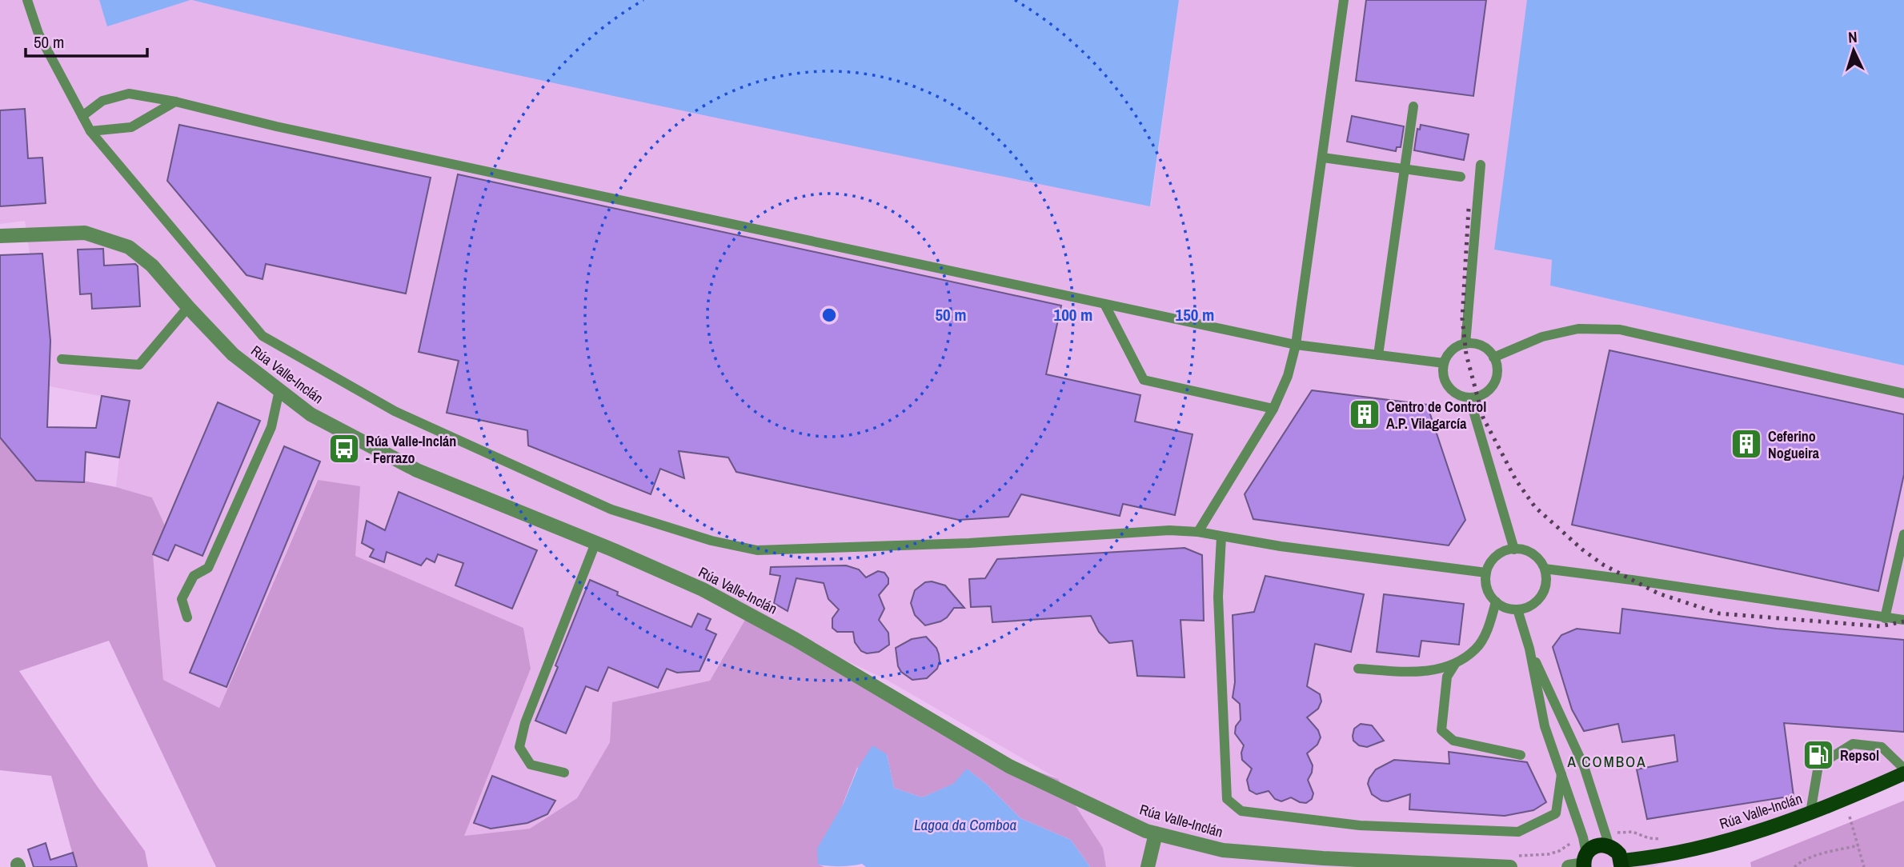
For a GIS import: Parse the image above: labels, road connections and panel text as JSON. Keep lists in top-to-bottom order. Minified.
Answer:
{"streets":{"main road":["Rúa Valle-Inclán"]},"districts":["A COMBOA"],"water":["Lagoa da Comboa"],"places":{"building":["Centro de Control A.P. Vilagarcía","Ceferino Nogueira"],"bus stop":["Rúa Valle-Inclán - Ferrazo"],"fuel station":["Repsol"]},"scale_bar":"50 m","north":"top","rings":["50 m","100 m","150 m"]}
